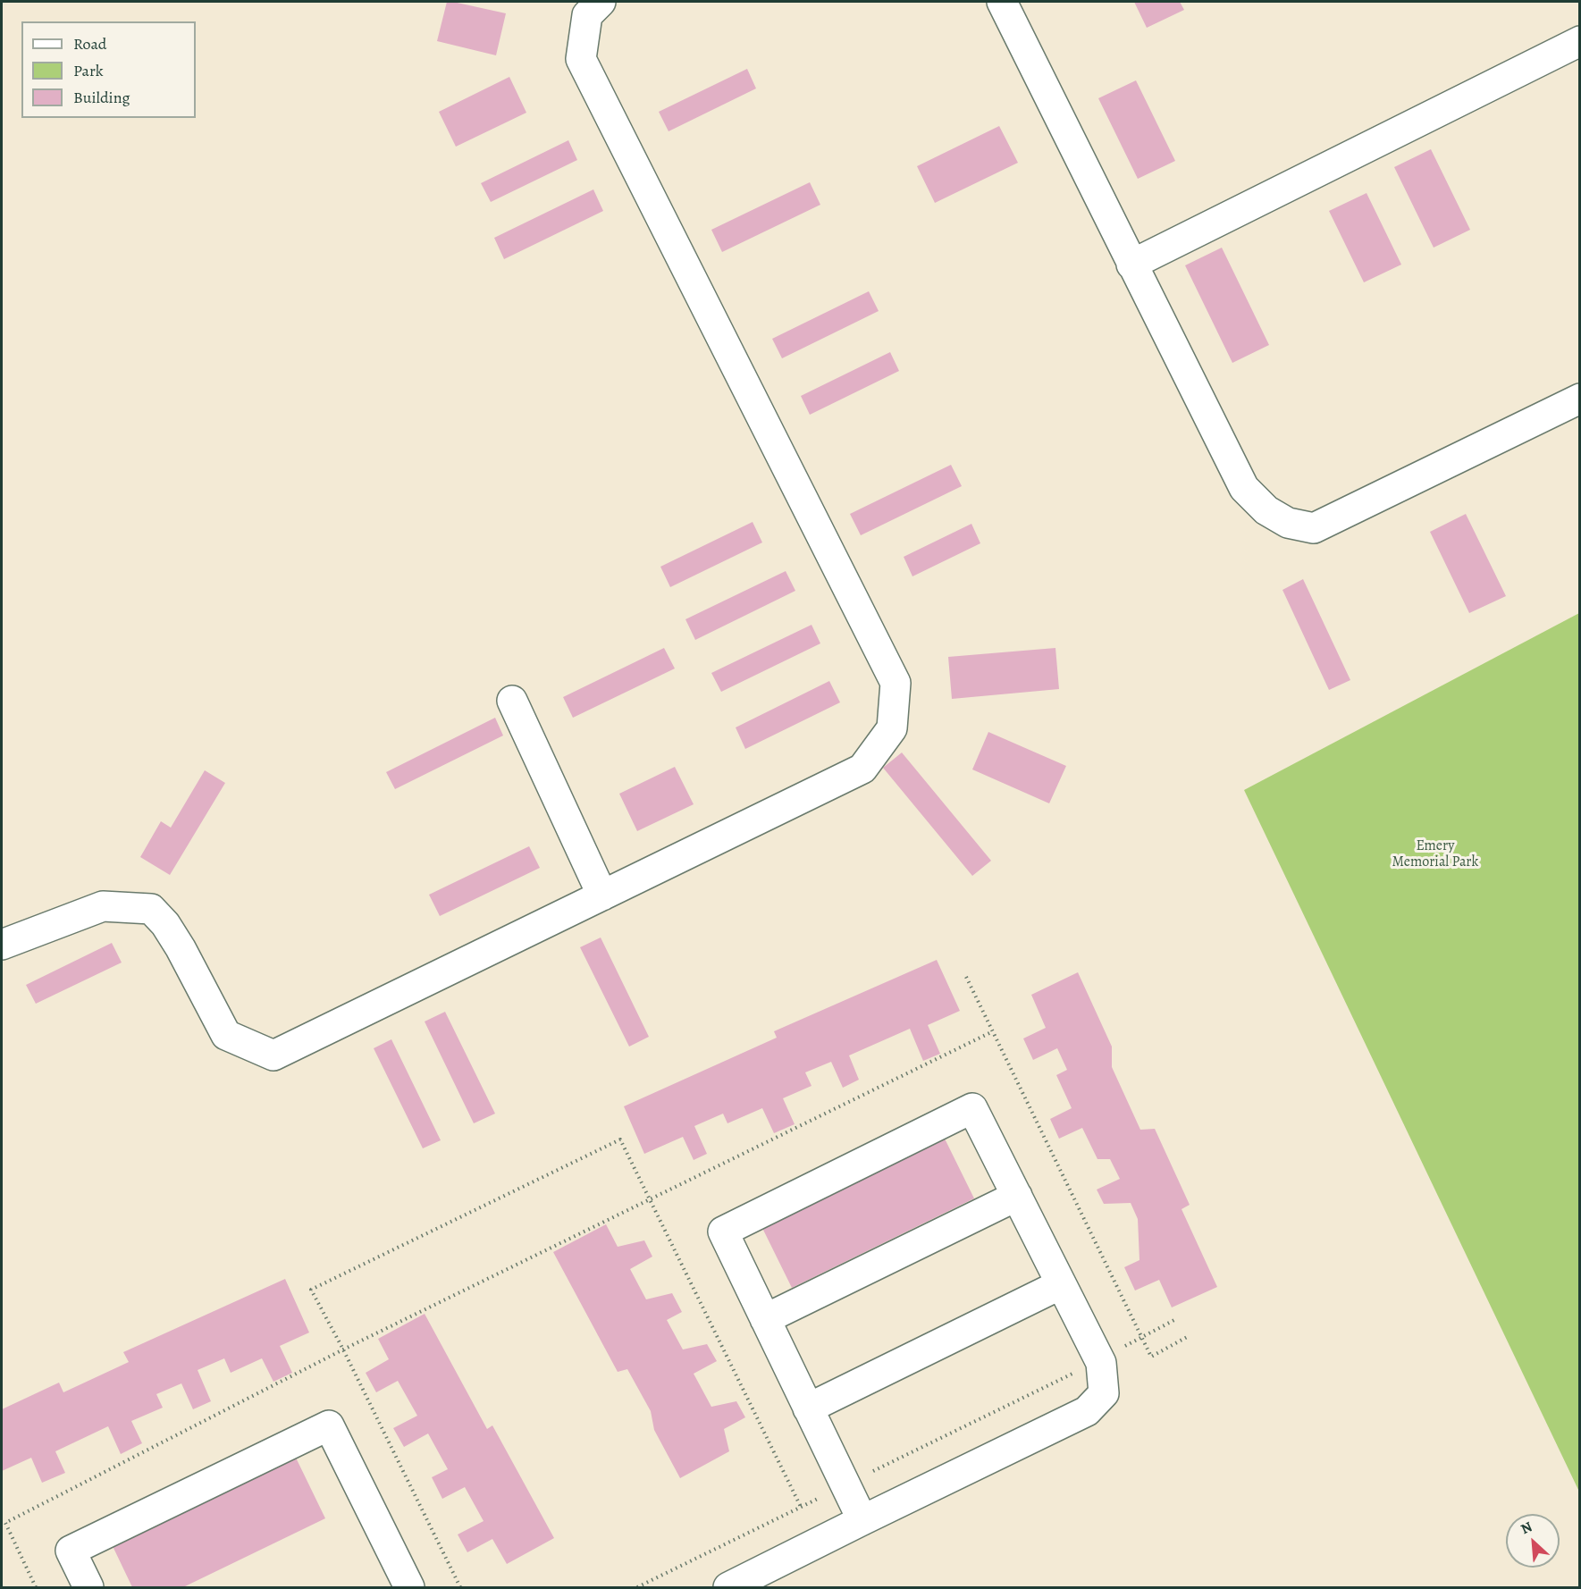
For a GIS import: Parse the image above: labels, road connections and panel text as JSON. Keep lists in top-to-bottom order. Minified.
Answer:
{"parks":["Emery Memorial Park"],"legend":["Road","Park","Building"],"north":"top left"}
